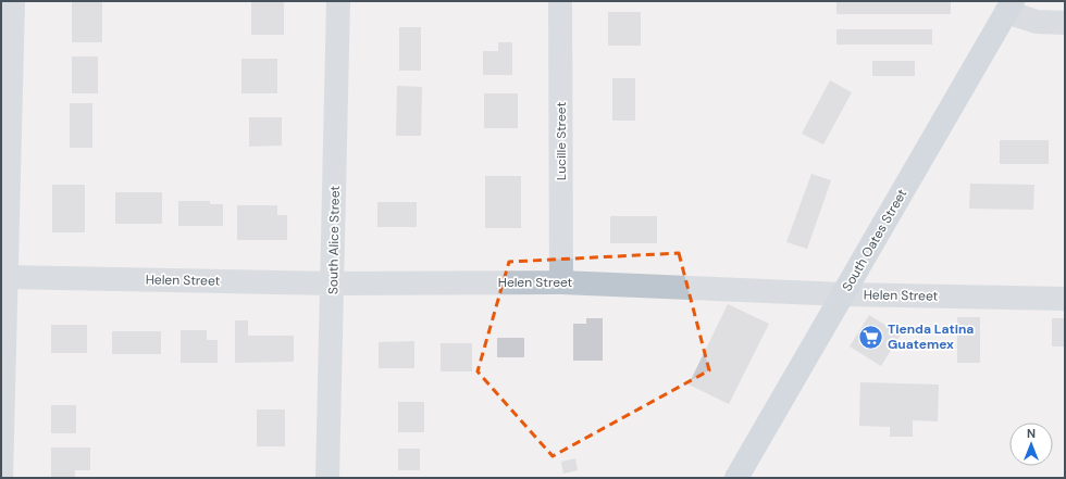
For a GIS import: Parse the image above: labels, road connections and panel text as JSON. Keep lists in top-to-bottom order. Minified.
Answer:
{"streets":{"main road":["South Oates Street"],"street":["Lucille Street","South Alice Street","Helen Street"]},"crossings":[["Lucille Street","Helen Street"],["South Alice Street","Helen Street"],["South Oates Street","Helen Street"]],"places":{"supermarket":["Tienda Latina Guatemex"]},"north":"top"}
